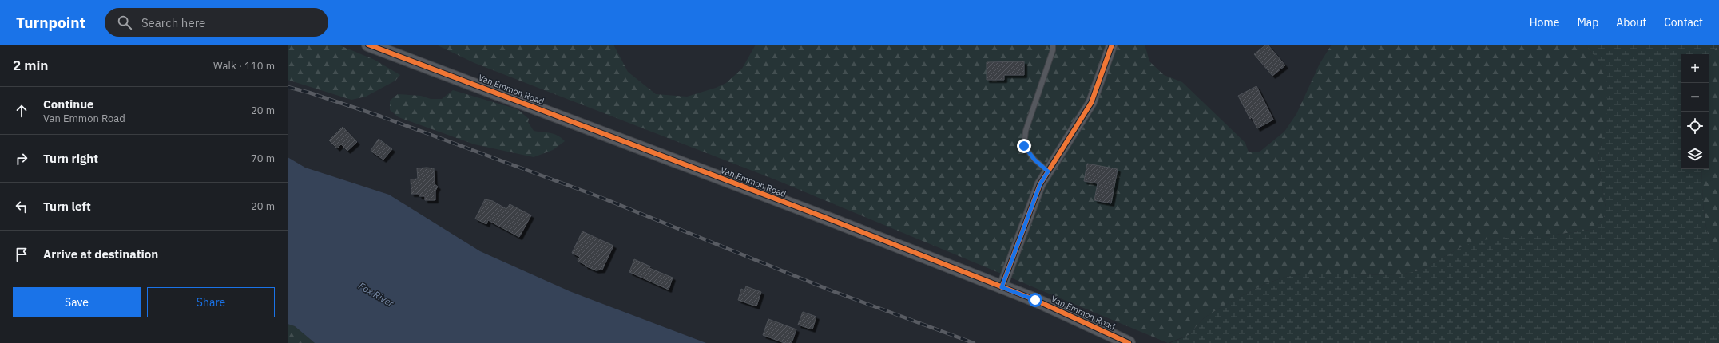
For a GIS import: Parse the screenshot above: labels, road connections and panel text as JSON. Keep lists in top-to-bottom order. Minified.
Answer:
{"streets":{"street":["Van Emmon Road"]},"water":["Fox River"],"page":{"header":"Turnpoint","search":"Search here","nav":["Home","Map","About","Contact"],"heading":["2 min","Walk · 110 m"],"map_buttons":["+","−"],"list":[["Continue","Van Emmon Road","20 m"],["Turn right","70 m"],["Turn left","20 m"],"Arrive at destination"],"buttons":["Save","Share"]}}
